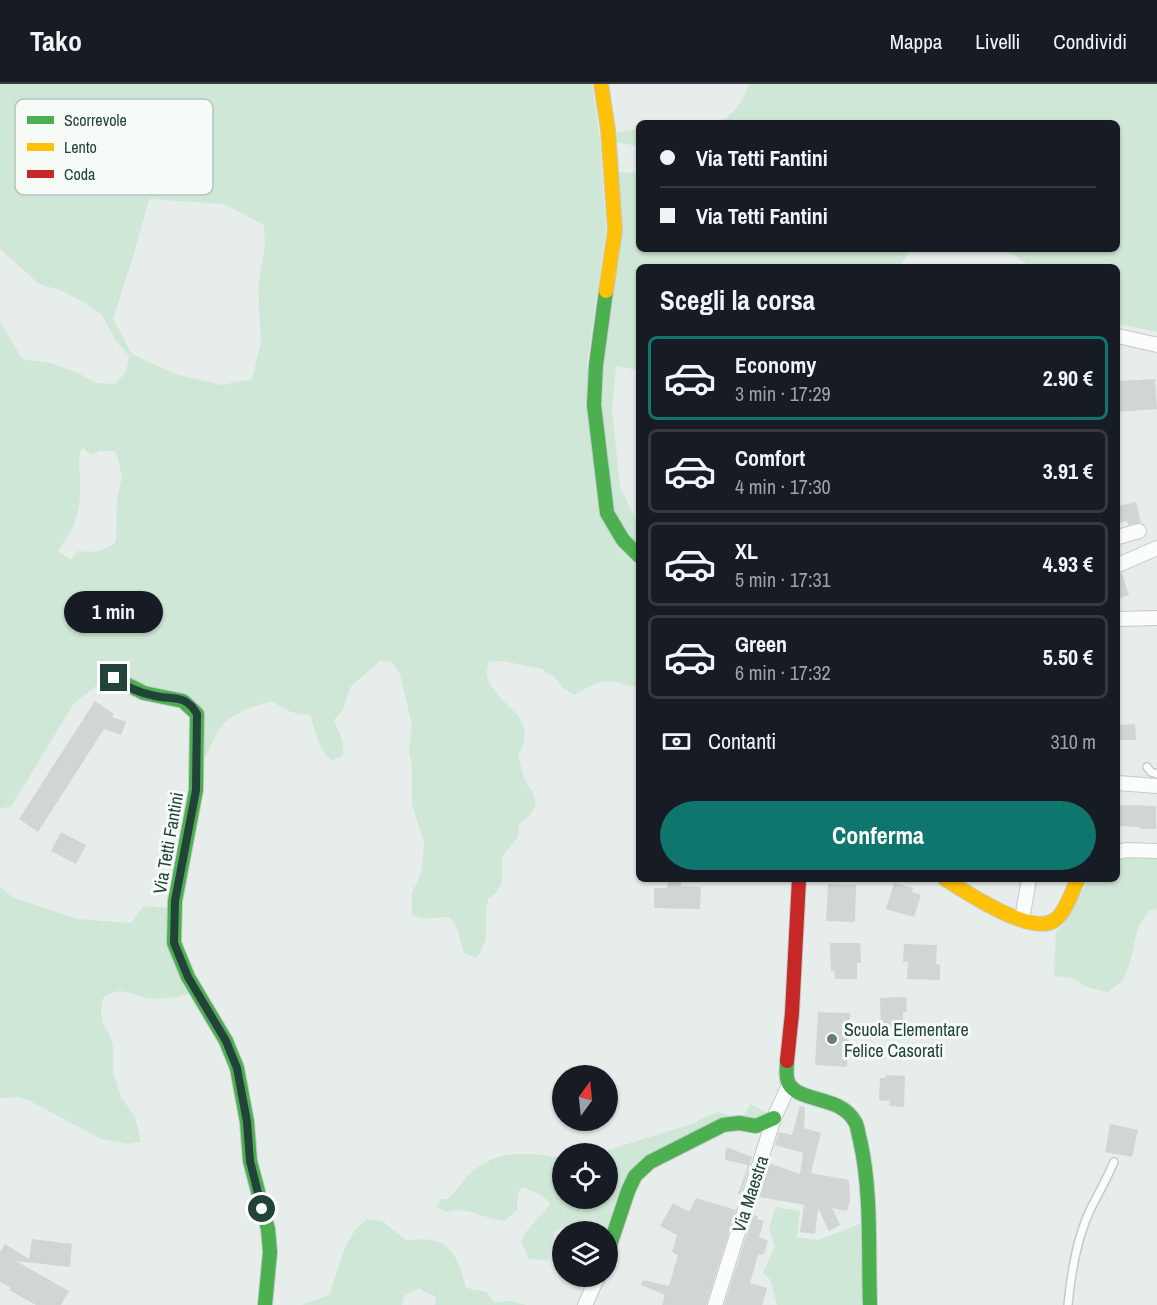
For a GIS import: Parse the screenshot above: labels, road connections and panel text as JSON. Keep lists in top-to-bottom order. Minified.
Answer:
{"streets":{"street":["Via Tetti Fantini","Via Maestra"]},"places":["Scuola Elementare Felice Casorati"],"legend":["Scorrevole","Lento","Coda"],"north":"top","page":{"header":"Tako","nav":["Mappa","Livelli","Condividi"],"banner":["Via Tetti Fantini","Via Tetti Fantini"],"heading":"Scegli la corsa","list":[{"name":"Economy","note":"3 min · 17:29","value":"2.90 €"},{"name":"Comfort","note":"4 min · 17:30","value":"3.91 €"},{"name":"XL","note":"5 min · 17:31","value":"4.93 €"},{"name":"Green","note":"6 min · 17:32","value":"5.50 €"}],"bubble":"1 min","pay":["Contanti","310 m"],"buttons":"Conferma"}}
